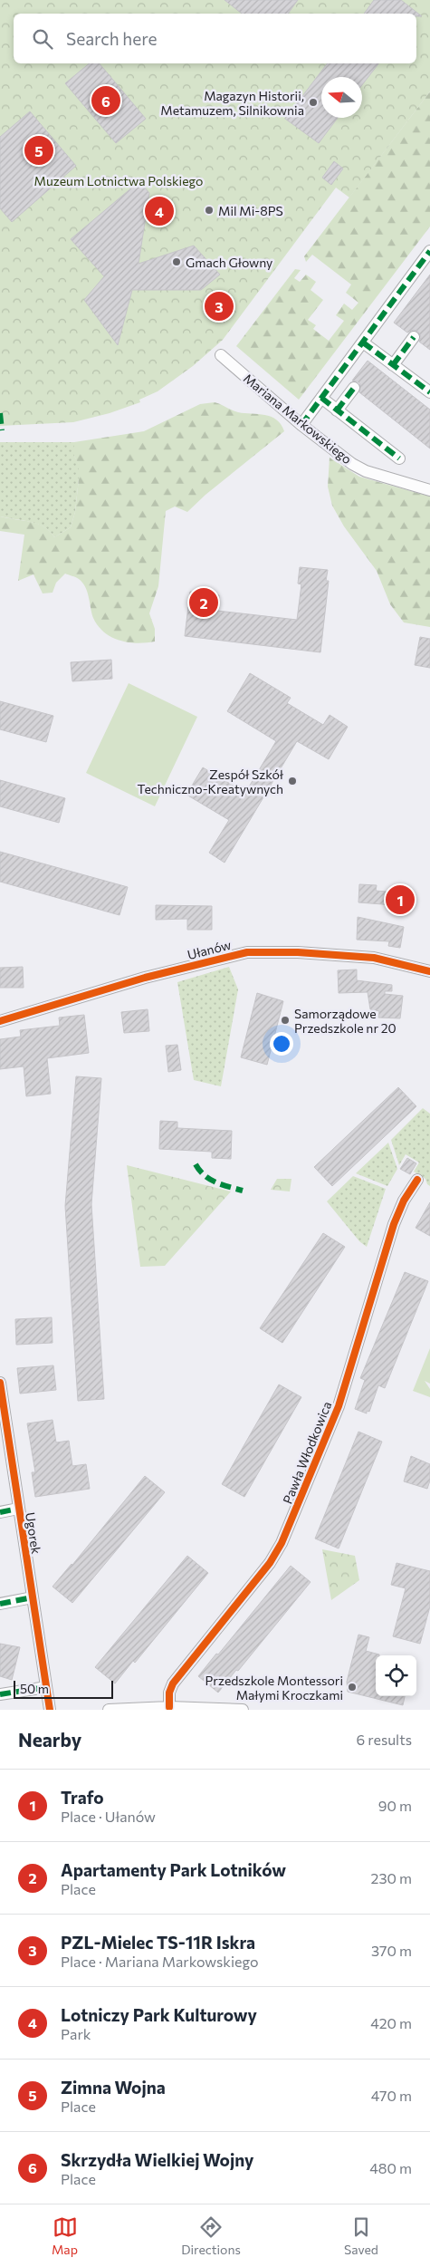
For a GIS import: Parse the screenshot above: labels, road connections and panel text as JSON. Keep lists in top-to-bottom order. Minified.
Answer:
{"streets":{"street":["Mariana Markowskiego","Ułanów","Pawła Włodkowica","Ugorek"]},"parks":["Muzeum Lotnictwa Polskiego"],"places":["Magazyn Historii, Metamuzem, Silnikownia","Mil Mi-8PS","Gmach Głowny","Zespół Szkół Techniczno-Kreatywnych","Samorządowe Przedszkole nr 20","Przedszkole Montessori Małymi Kroczkami"],"scale_bar":"50 m","north":"left","page":{"search":"Search here","pins":["6","5","4","3","2","1"],"scale":"50 m","heading":["Nearby","6 results"],"list":[{"mark":"1","name":"Trafo","note":"Place · Ułanów","value":"90 m"},{"mark":"2","name":"Apartamenty Park Lotników","note":"Place","value":"230 m"},{"mark":"3","name":"PZL-Mielec TS-11R Iskra","note":"Place · Mariana Markowskiego","value":"370 m"},{"mark":"4","name":"Lotniczy Park Kulturowy","note":"Park","value":"420 m"},{"mark":"5","name":"Zimna Wojna","note":"Place","value":"470 m"},{"mark":"6","name":"Skrzydła Wielkiej Wojny","note":"Place","value":"480 m"}],"nav":["Map","Directions","Saved"]}}
